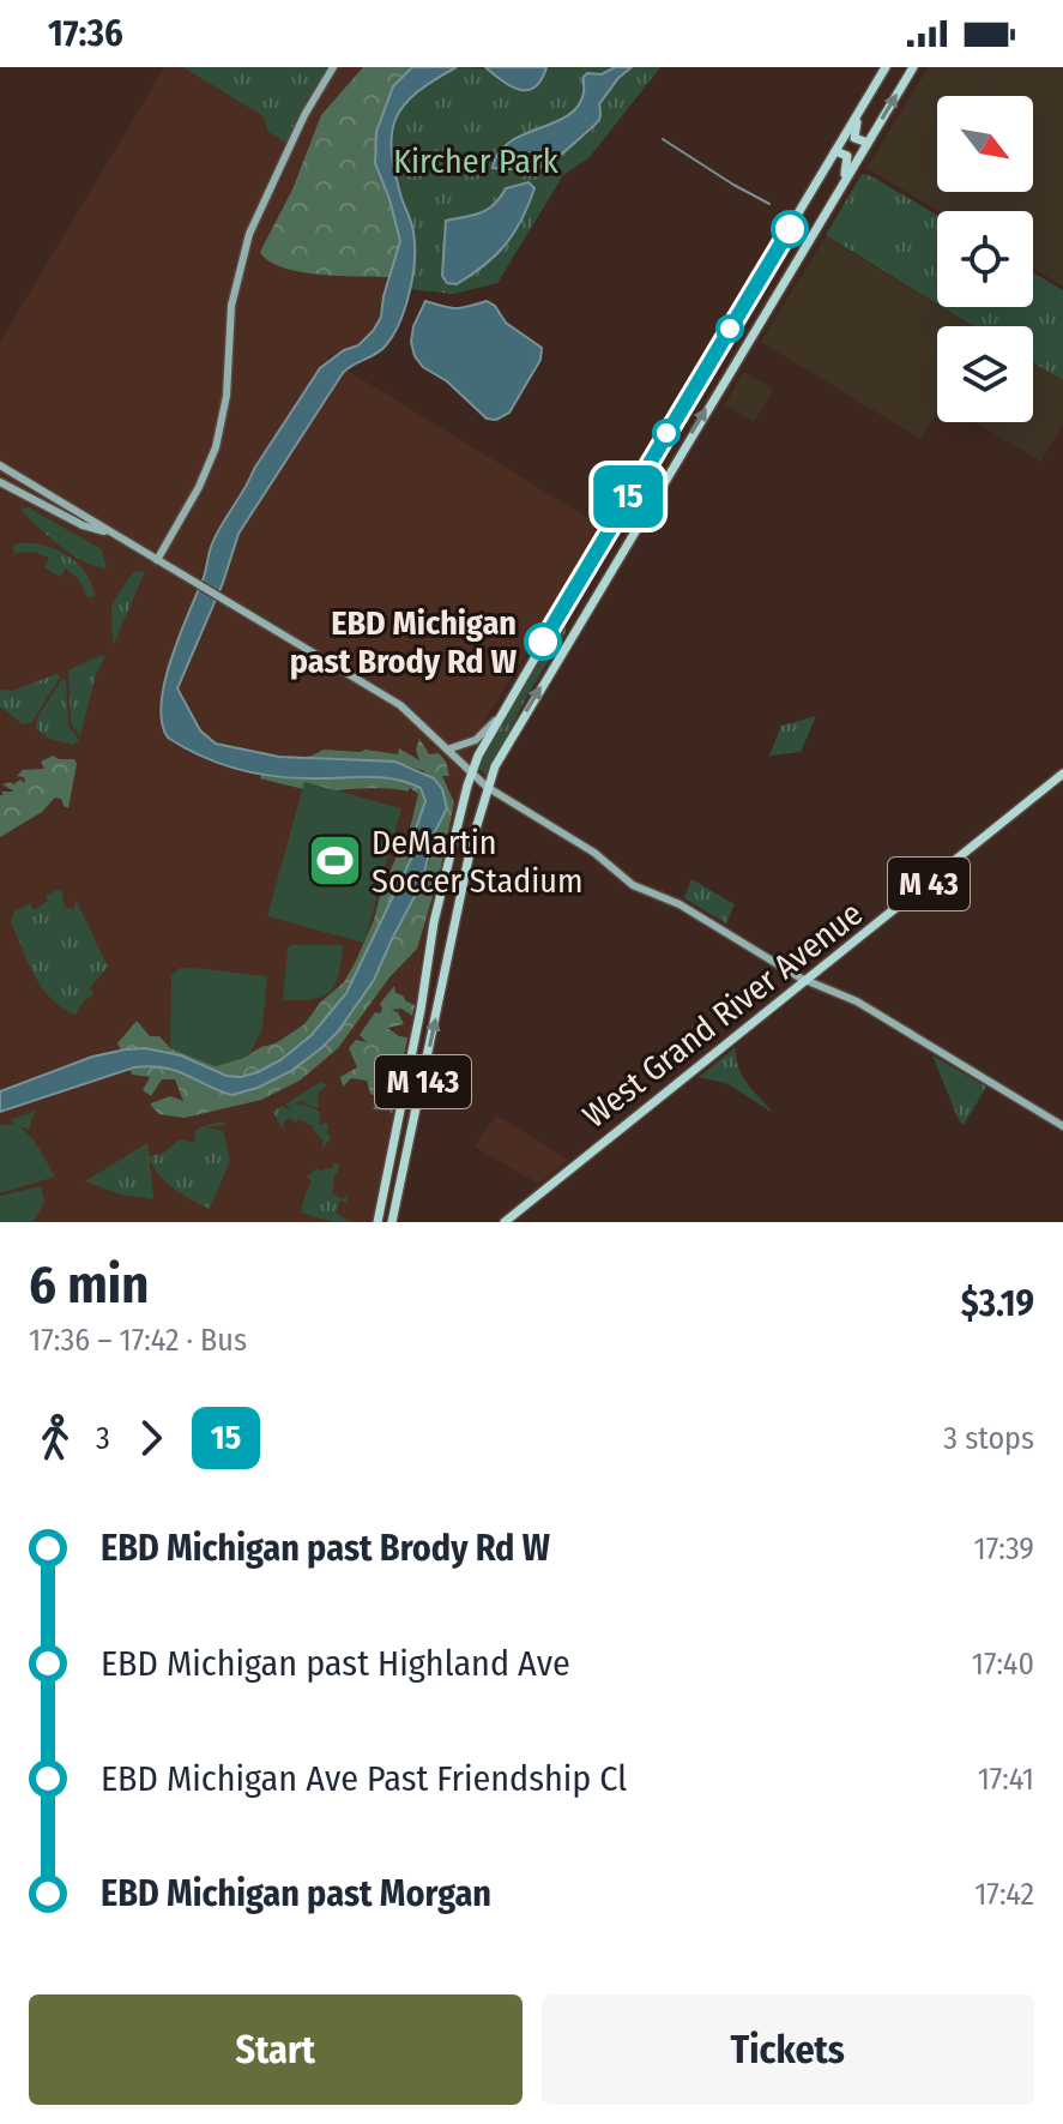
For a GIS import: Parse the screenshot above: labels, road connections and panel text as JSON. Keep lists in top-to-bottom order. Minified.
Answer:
{"streets":{"main road":["M 43","West Grand River Avenue","M 143"]},"parks":["Kircher Park"],"places":{"other":["EBD Michigan past Brody Rd W"],"sports":["DeMartin Soccer Stadium"]},"lines":["bus line 15"],"north":"bottom right","page":{"status":"17:36","on_map":"15","heading":["6 min","17:36 – 17:42 · Bus","$3.19"],"legs":["3","15","3 stops"],"list":[{"name":"EBD Michigan past Brody Rd W","value":"17:39"},{"name":"EBD Michigan past Highland Ave","value":"17:40"},{"name":"EBD Michigan Ave Past Friendship Cl","value":"17:41"},{"name":"EBD Michigan past Morgan","value":"17:42"}],"buttons":["Start","Tickets"]}}
